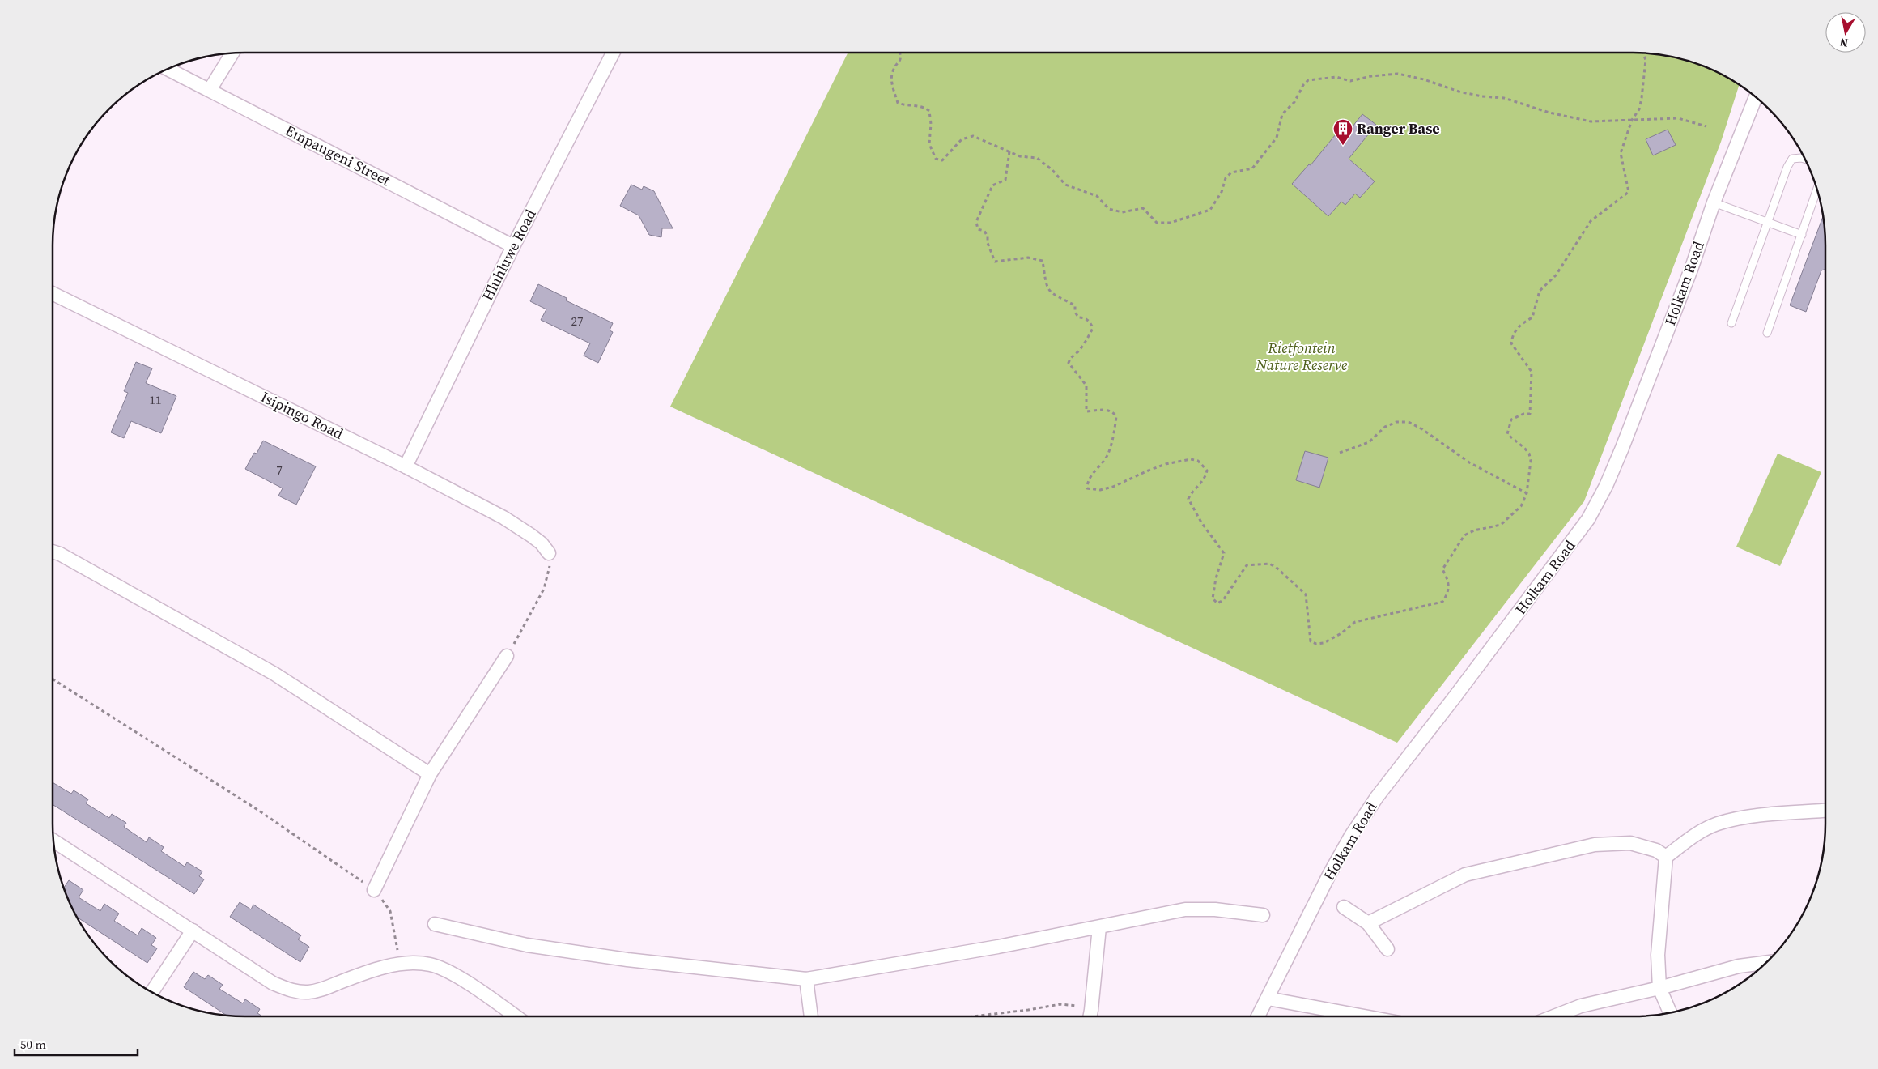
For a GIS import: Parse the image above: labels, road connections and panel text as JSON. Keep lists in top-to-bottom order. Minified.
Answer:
{"streets":{"street":["Empangeni Street","Hluhluwe Road","Holkam Road","Isipingo Road"]},"crossings":[["Empangeni Street","Hluhluwe Road"],["Hluhluwe Road","Isipingo Road"]],"parks":["Rietfontein Nature Reserve"],"places":{"building":["Ranger Base"]},"house_numbers":["27","11","7"],"scale_bar":"50 m","north":"bottom"}
